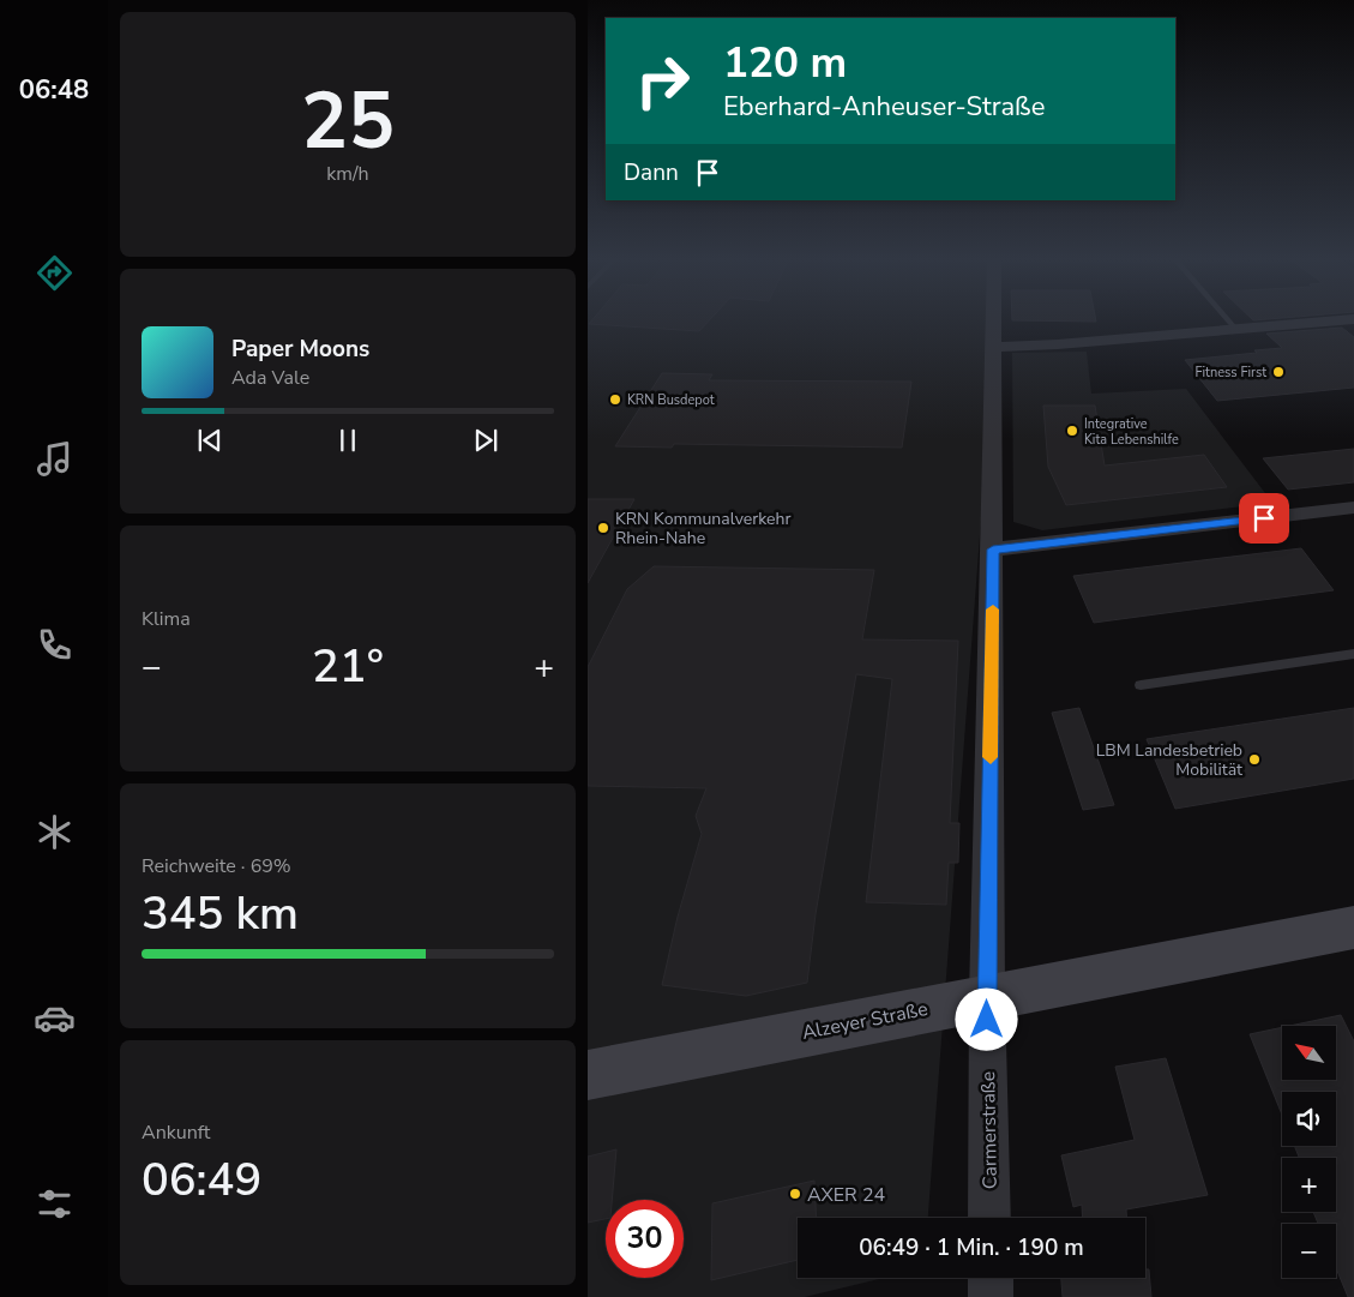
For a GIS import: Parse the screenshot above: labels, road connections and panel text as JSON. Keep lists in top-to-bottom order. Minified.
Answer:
{"streets":{"main road":["Alzeyer Straße"],"street":["Carmerstraße"]},"crossings":[["Alzeyer Straße","Carmerstraße"]],"places":["Fitness First","KRN Busdepot","Integrative Kita Lebenshilfe","KRN Kommunalverkehr Rhein-Nahe","LBM Landesbetrieb Mobilität","AXER 24"],"north":"top left","page":{"tabs":"06:48","tile":[["25","km/h"],"Klima",["Reichweite · 69%","345 km"],["Ankunft","06:49"]],"turn":["120 m","Eberhard-Anheuser-Straße"],"then":"Dann","song":["Paper Moons","Ada Vale"],"heat":["−","21°","+"],"map_buttons":["+","−"],"limit":"30","trip":"06:49 · 1 Min. · 190 m"}}
